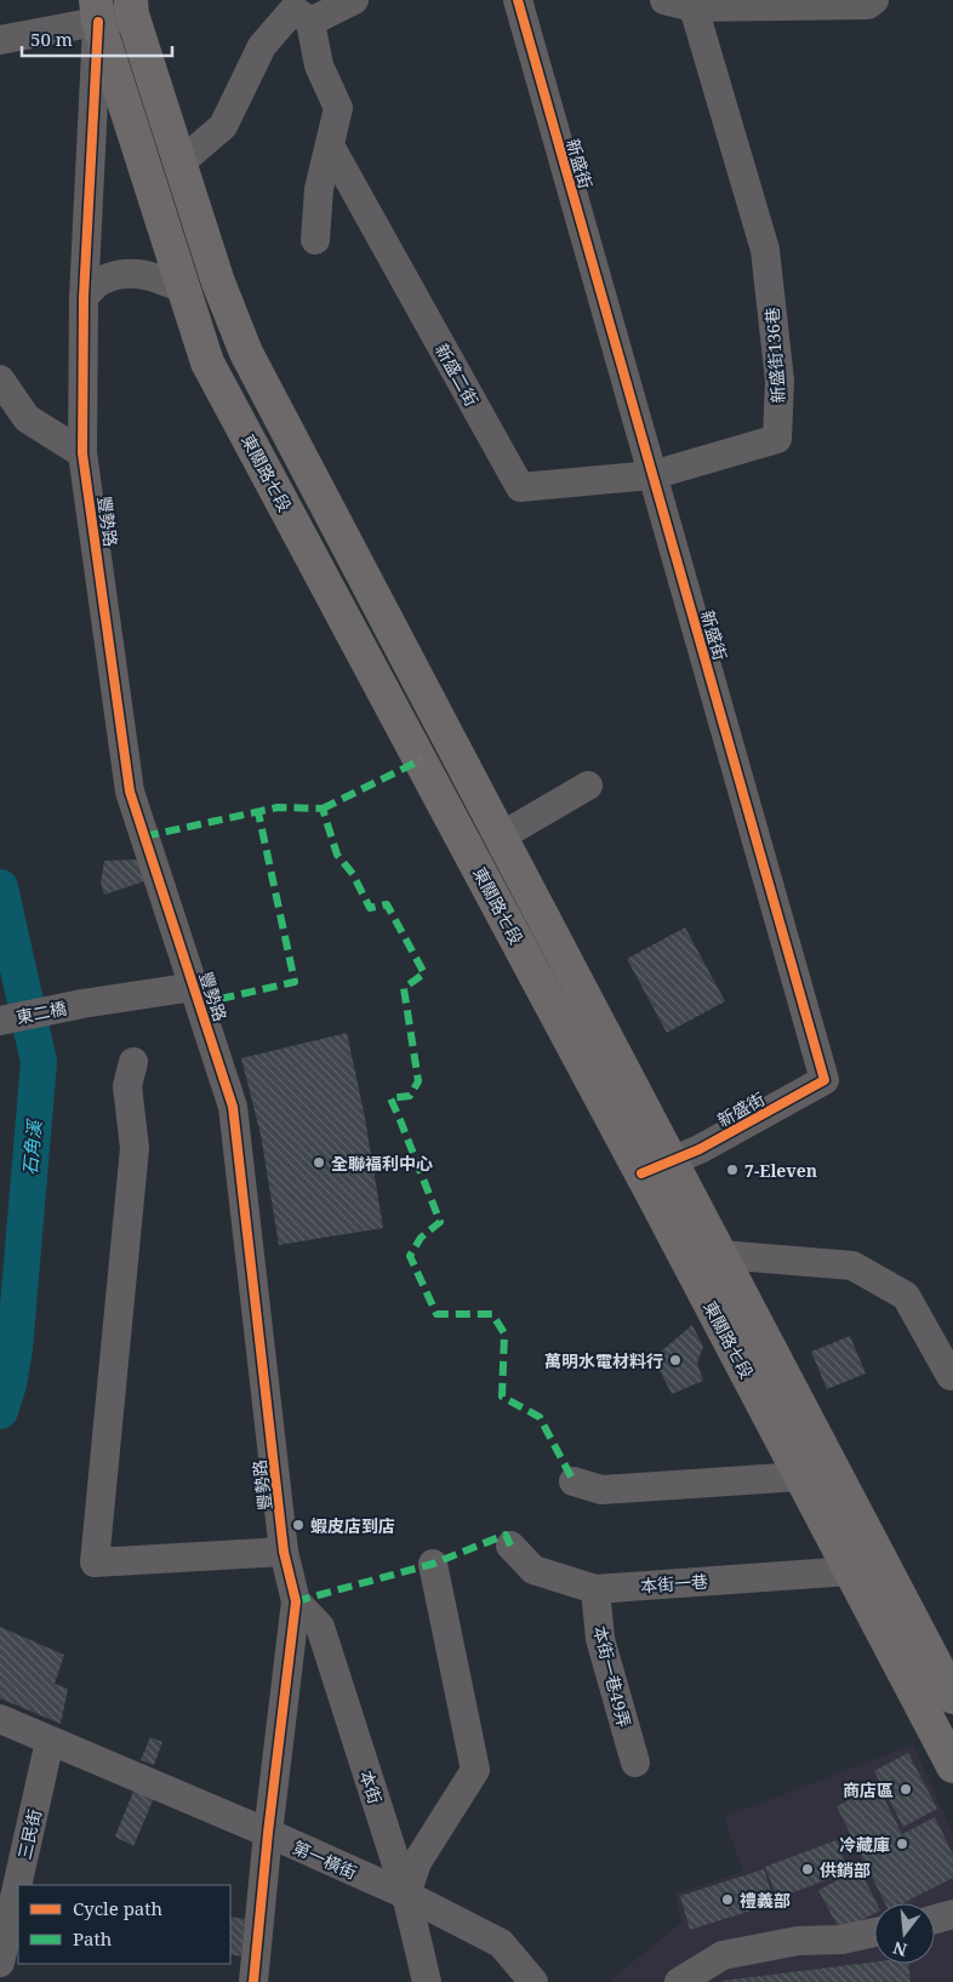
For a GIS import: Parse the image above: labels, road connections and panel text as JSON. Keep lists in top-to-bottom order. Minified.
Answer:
{"streets":{"main road":["東關路七段"],"street":["新盛街","新盛街136巷","新盛二街","豐勢路","東二橋","本街一巷","本街一巷49弄","本街","三民街","第一橫街"]},"crossings":[["新盛街","新盛街136巷"],["新盛街","新盛二街"],["新盛街","東關路七段"],["新盛街136巷","新盛二街"],["東關路七段","豐勢路"],["東關路七段","本街一巷"],["豐勢路","東二橋"],["豐勢路","本街"],["豐勢路","第一橫街"],["本街一巷","本街一巷49弄"],["本街","第一橫街"],["三民街","第一橫街"]],"water":["石角溪"],"places":["全聯福利中心","7-Eleven","萬明水電材料行","蝦皮店到店","商店區","冷藏庫","供銷部","禮義部"],"legend":["Cycle path","Path"],"scale_bar":"50 m","north":"bottom"}
